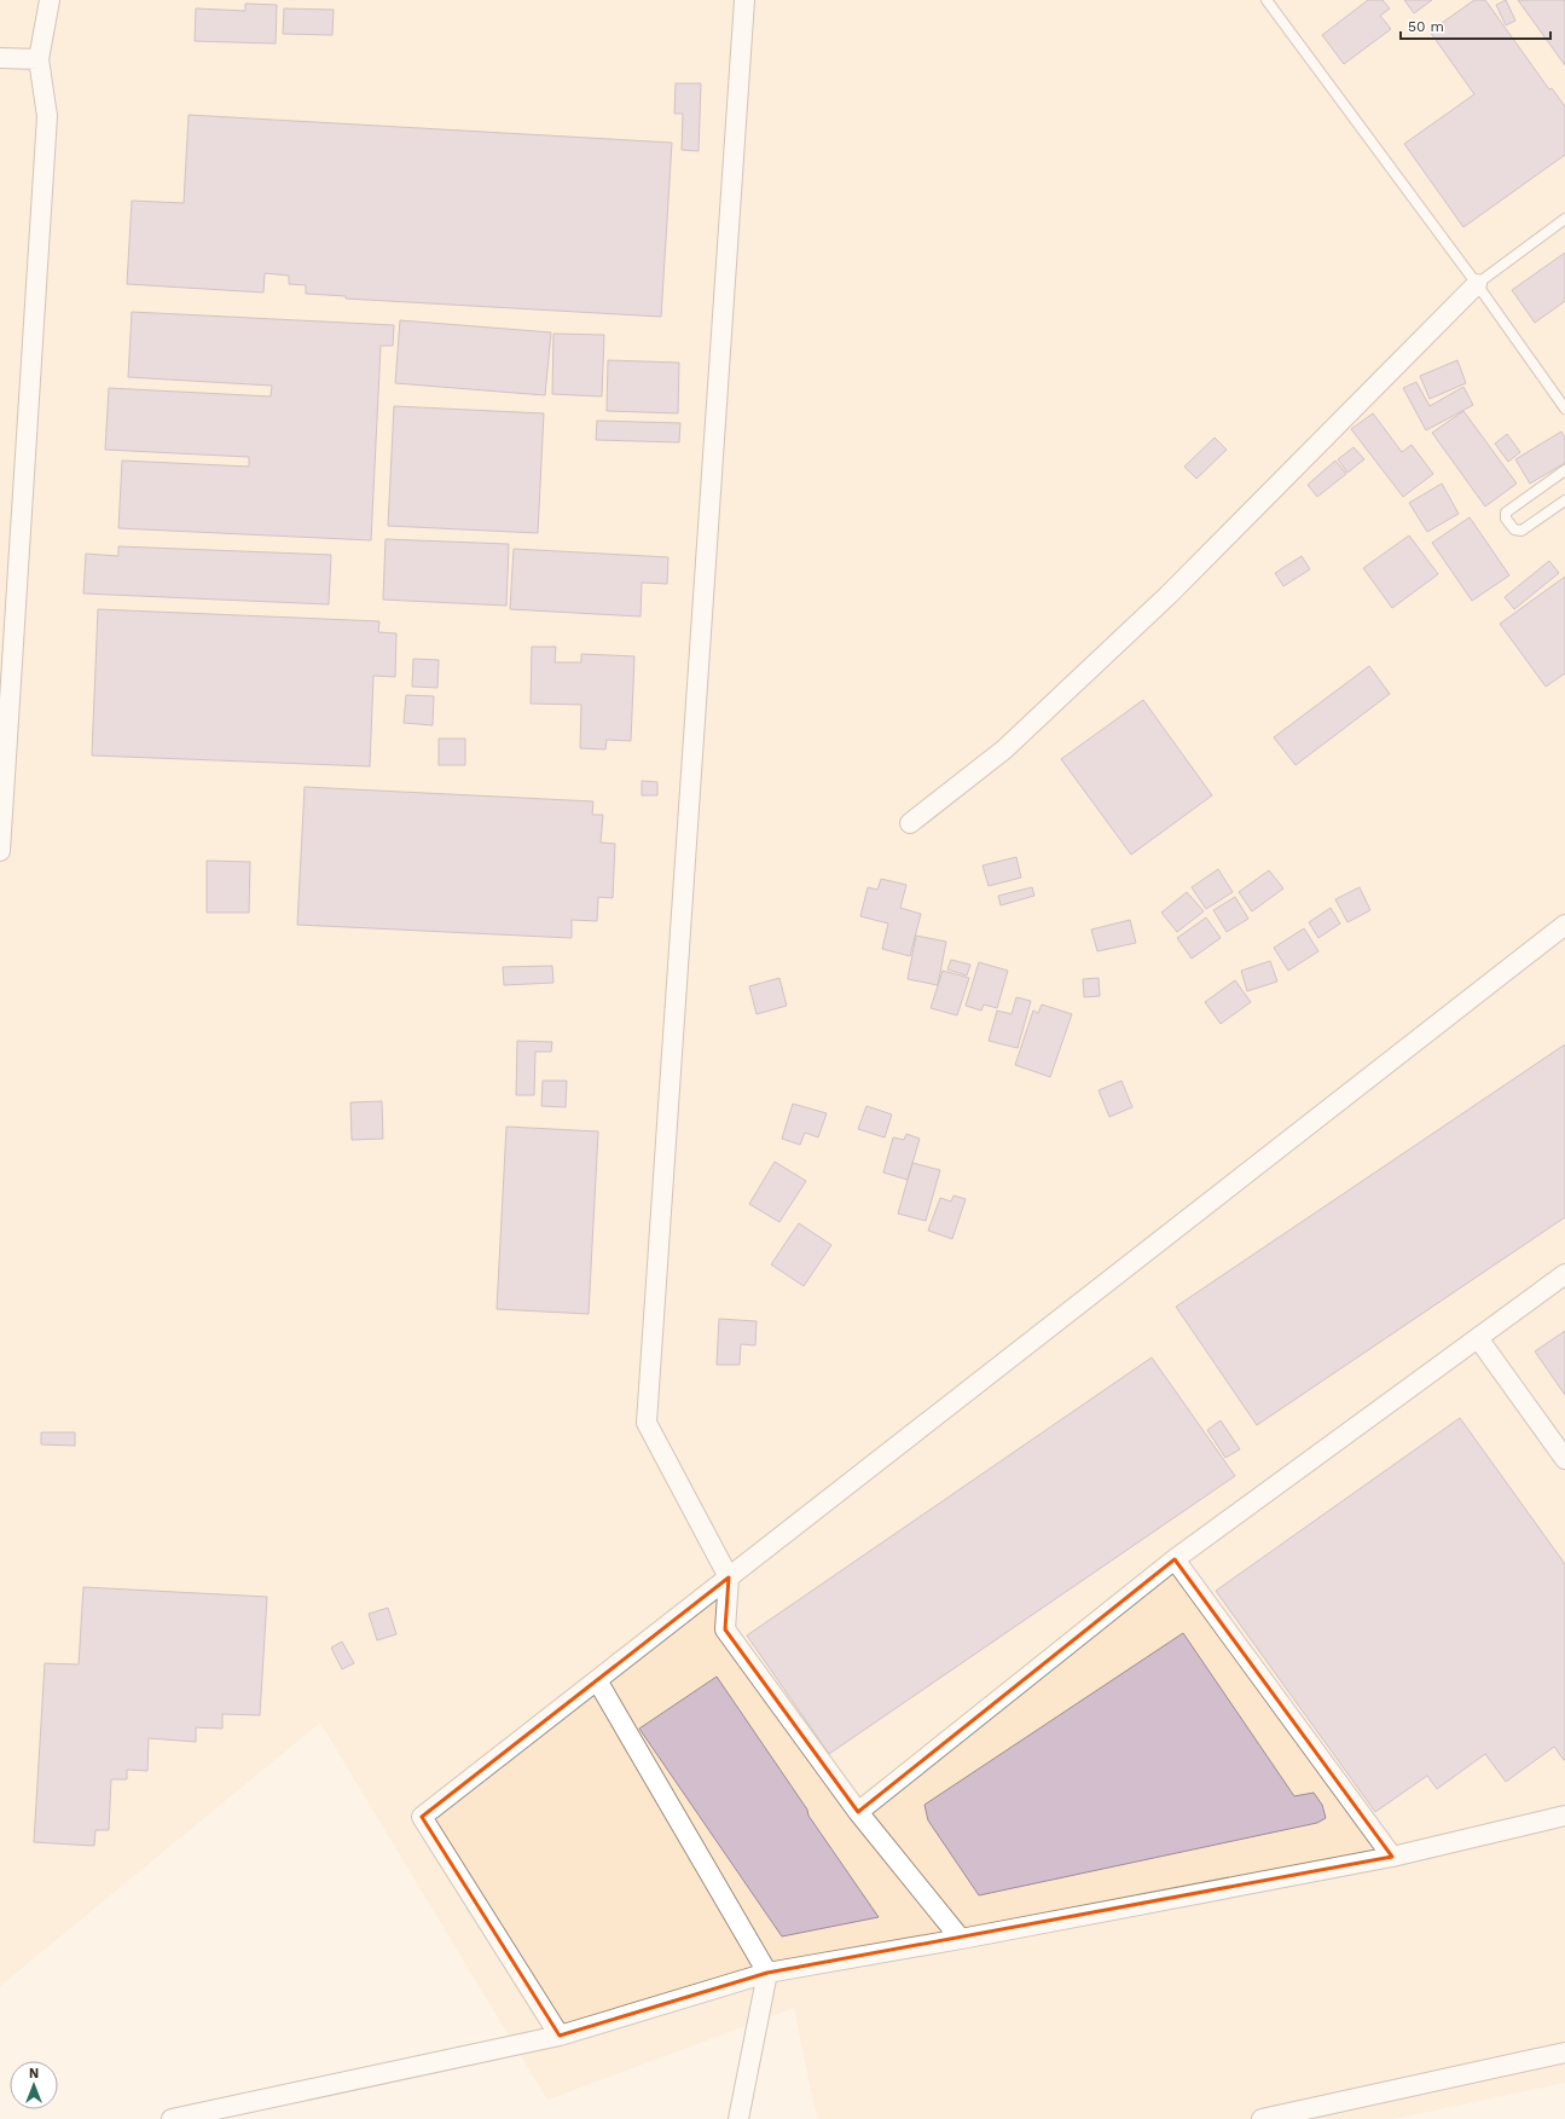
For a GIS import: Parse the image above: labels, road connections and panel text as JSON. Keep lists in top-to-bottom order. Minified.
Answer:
{"scale_bar":"50 m","north":"top"}
